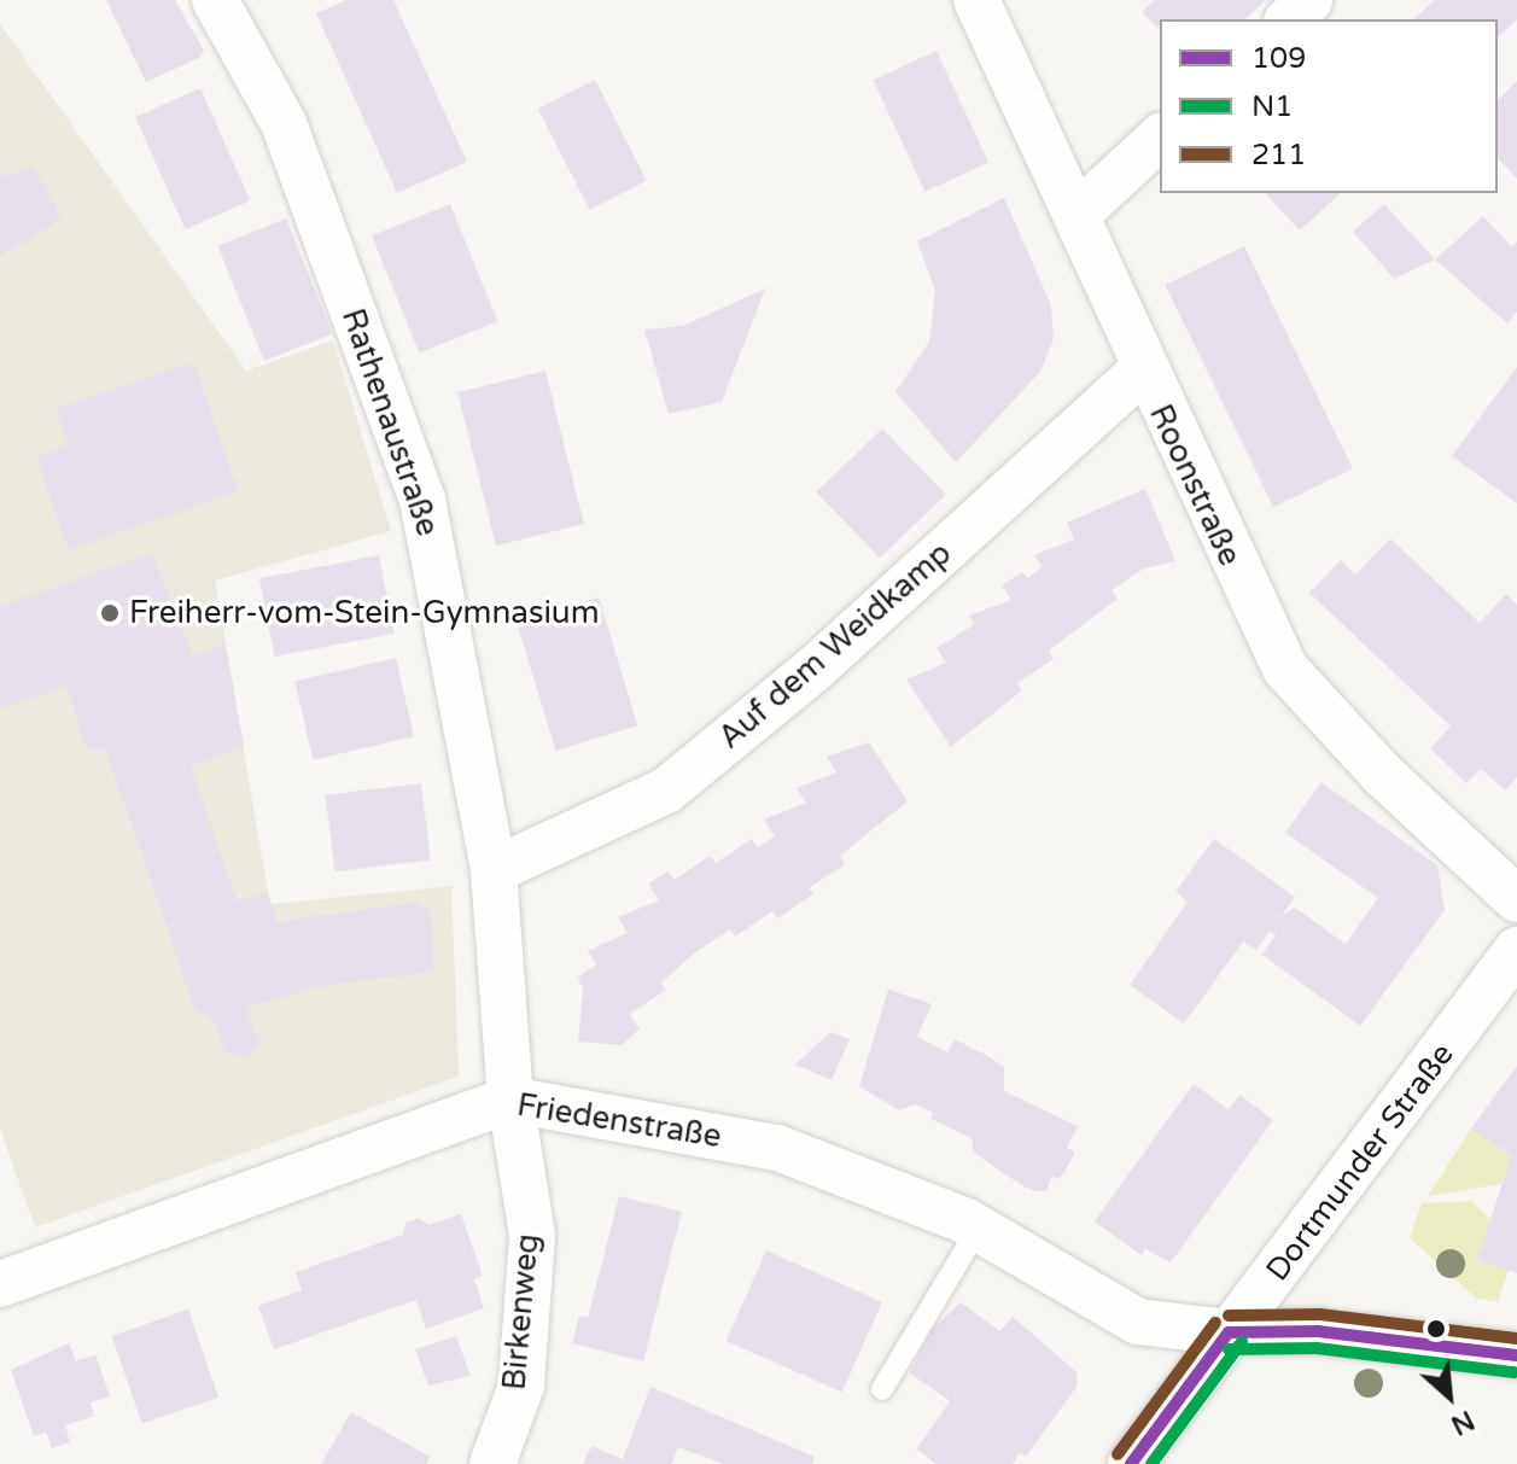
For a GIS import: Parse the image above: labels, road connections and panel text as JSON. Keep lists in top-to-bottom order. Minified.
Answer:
{"streets":{"street":["Rathenaustraße","Roonstraße","Auf dem Weidkamp","Friedenstraße","Dortmunder Straße","Birkenweg"]},"crossings":[["Rathenaustraße","Auf dem Weidkamp"],["Rathenaustraße","Friedenstraße"],["Rathenaustraße","Birkenweg"],["Roonstraße","Auf dem Weidkamp"],["Friedenstraße","Dortmunder Straße"],["Friedenstraße","Birkenweg"]],"places":["Freiherr-vom-Stein-Gymnasium"],"lines":["transit line 211","transit line 109","transit line N1"],"legend":["109","N1","211"],"north":"bottom right"}
